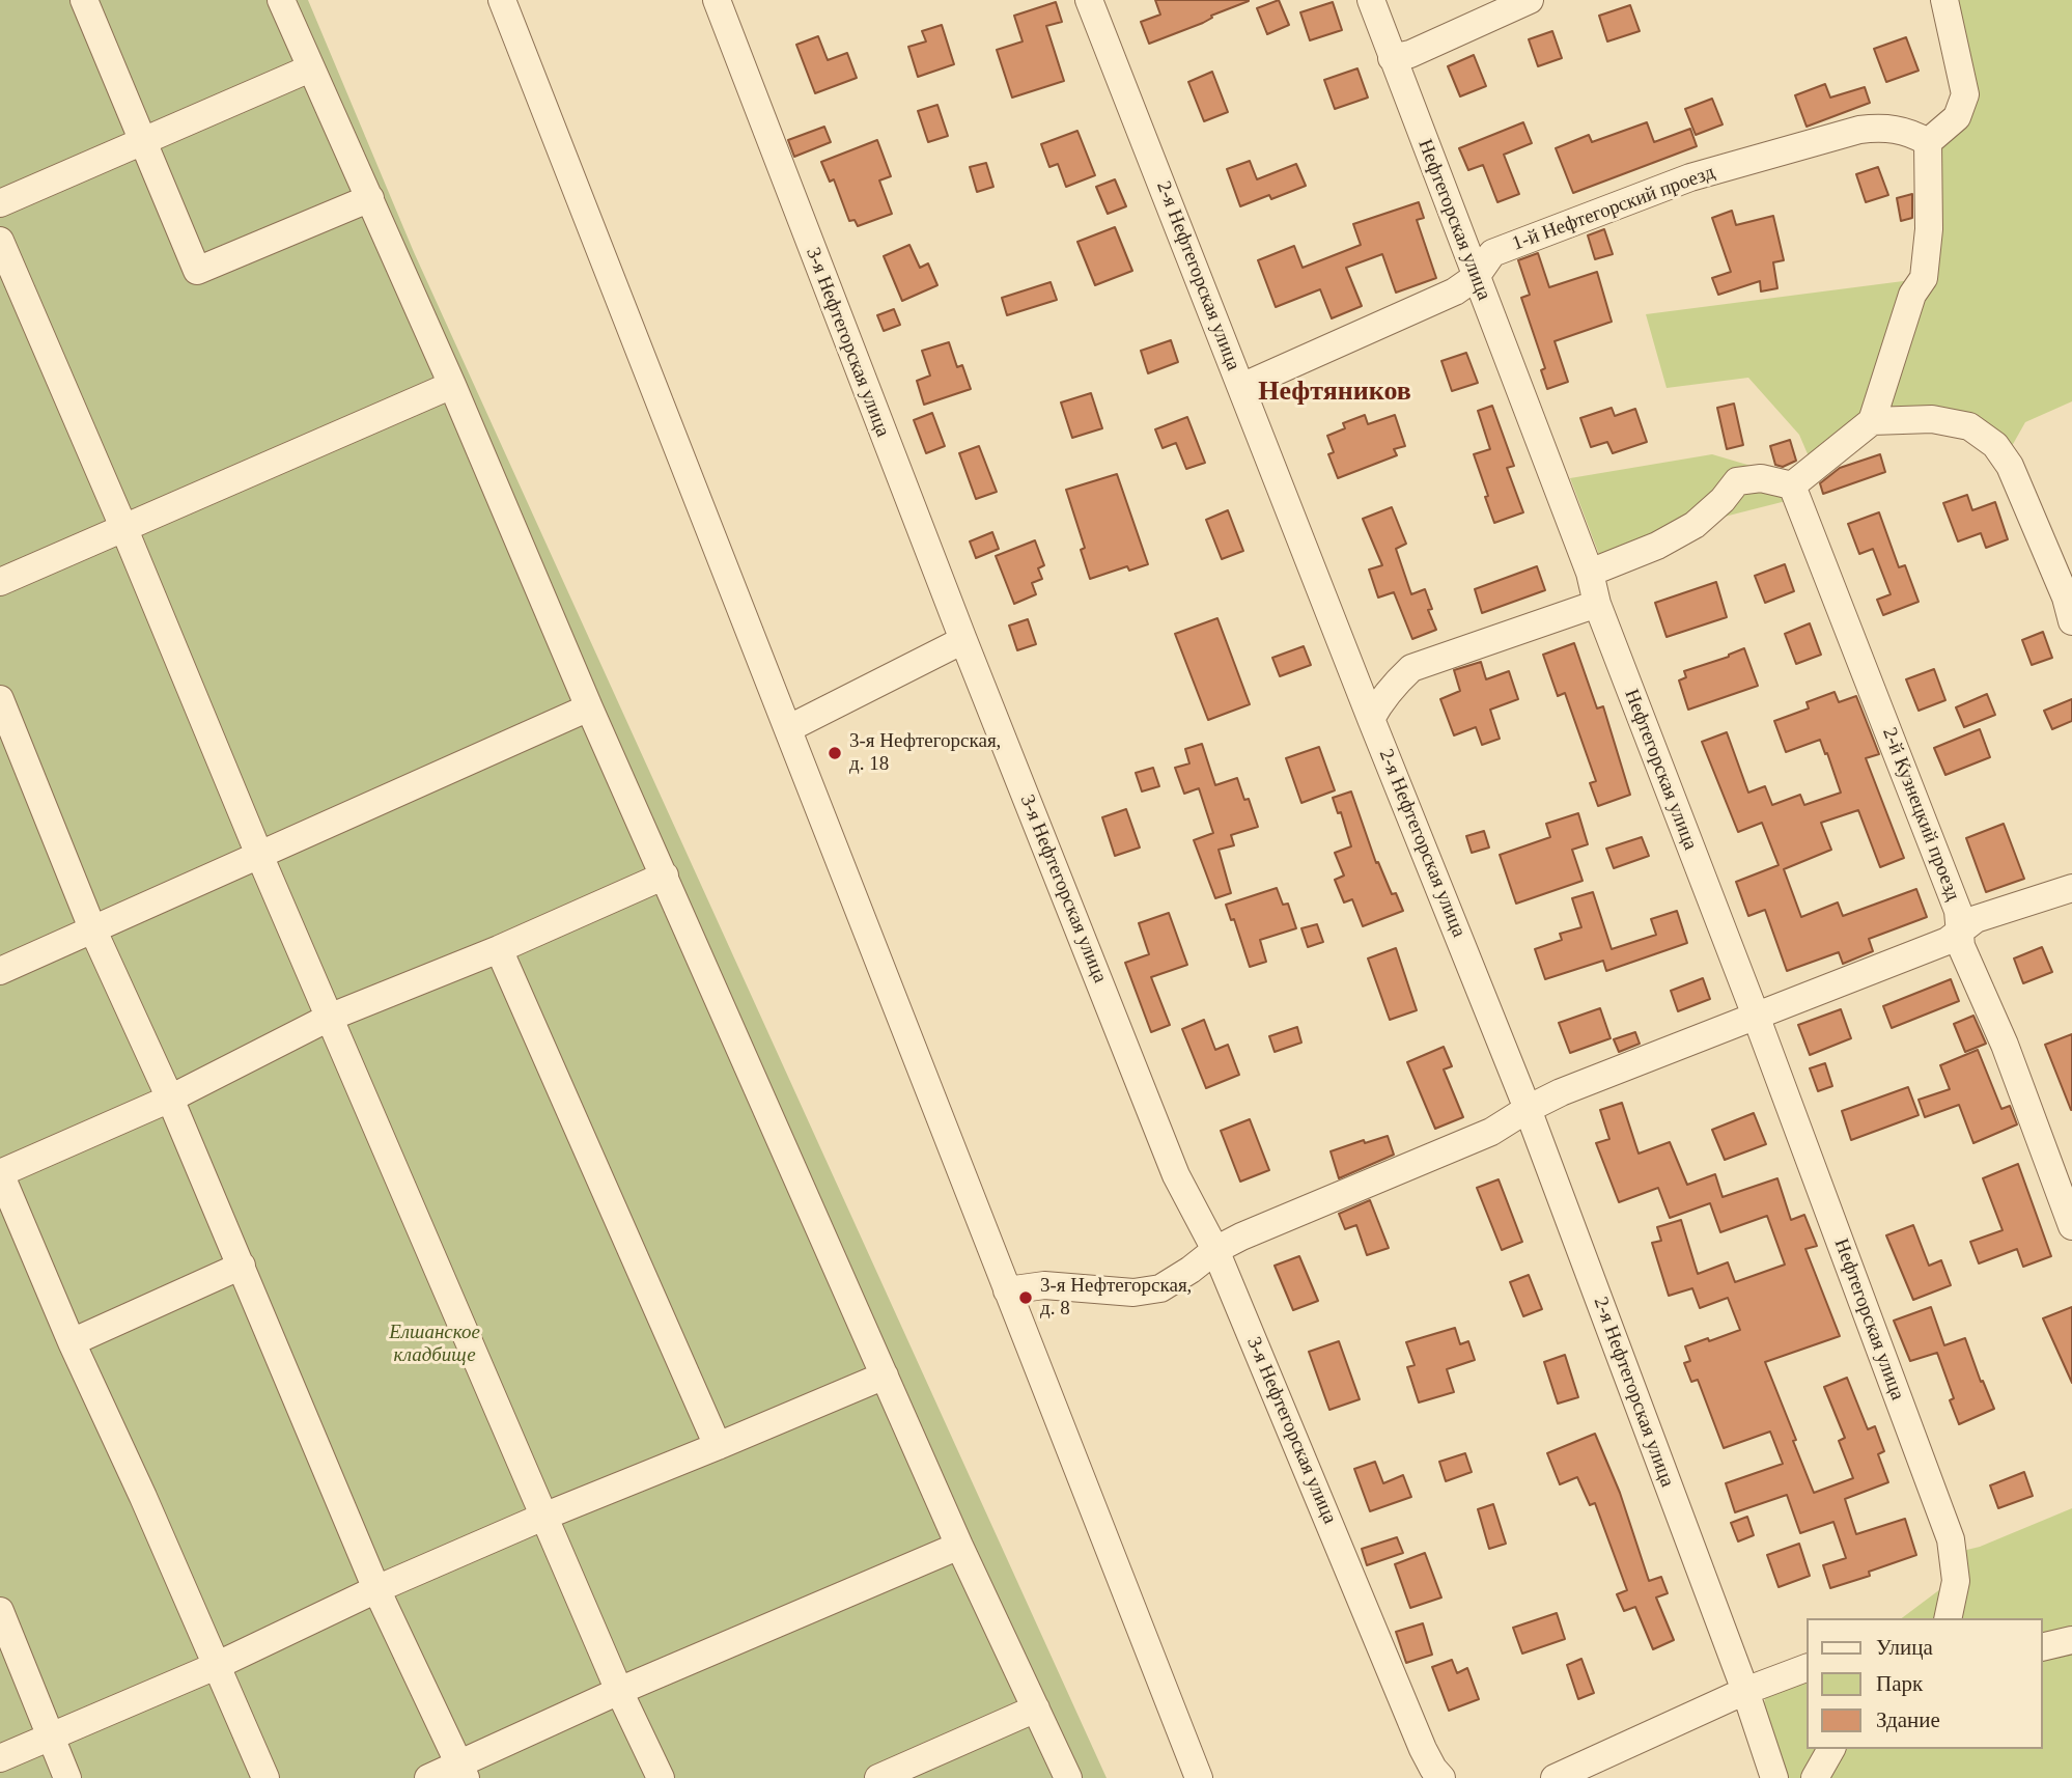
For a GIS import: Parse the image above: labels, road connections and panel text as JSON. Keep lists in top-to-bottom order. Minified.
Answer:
{"streets":{"street":["1-й Нефтегорский проезд","Нефтегорская улица","2-я Нефтегорская улица","3-я Нефтегорская улица","2-й Кузнецкий проезд"]},"crossings":[["1-й Нефтегорский проезд","Нефтегорская улица"],["1-й Нефтегорский проезд","2-я Нефтегорская улица"]],"districts":["Нефтяников"],"parks":["Елшанское кладбище"],"places":["3-я Нефтегорская, д. 18","3-я Нефтегорская, д. 8"],"legend":["Улица","Парк","Здание"]}
